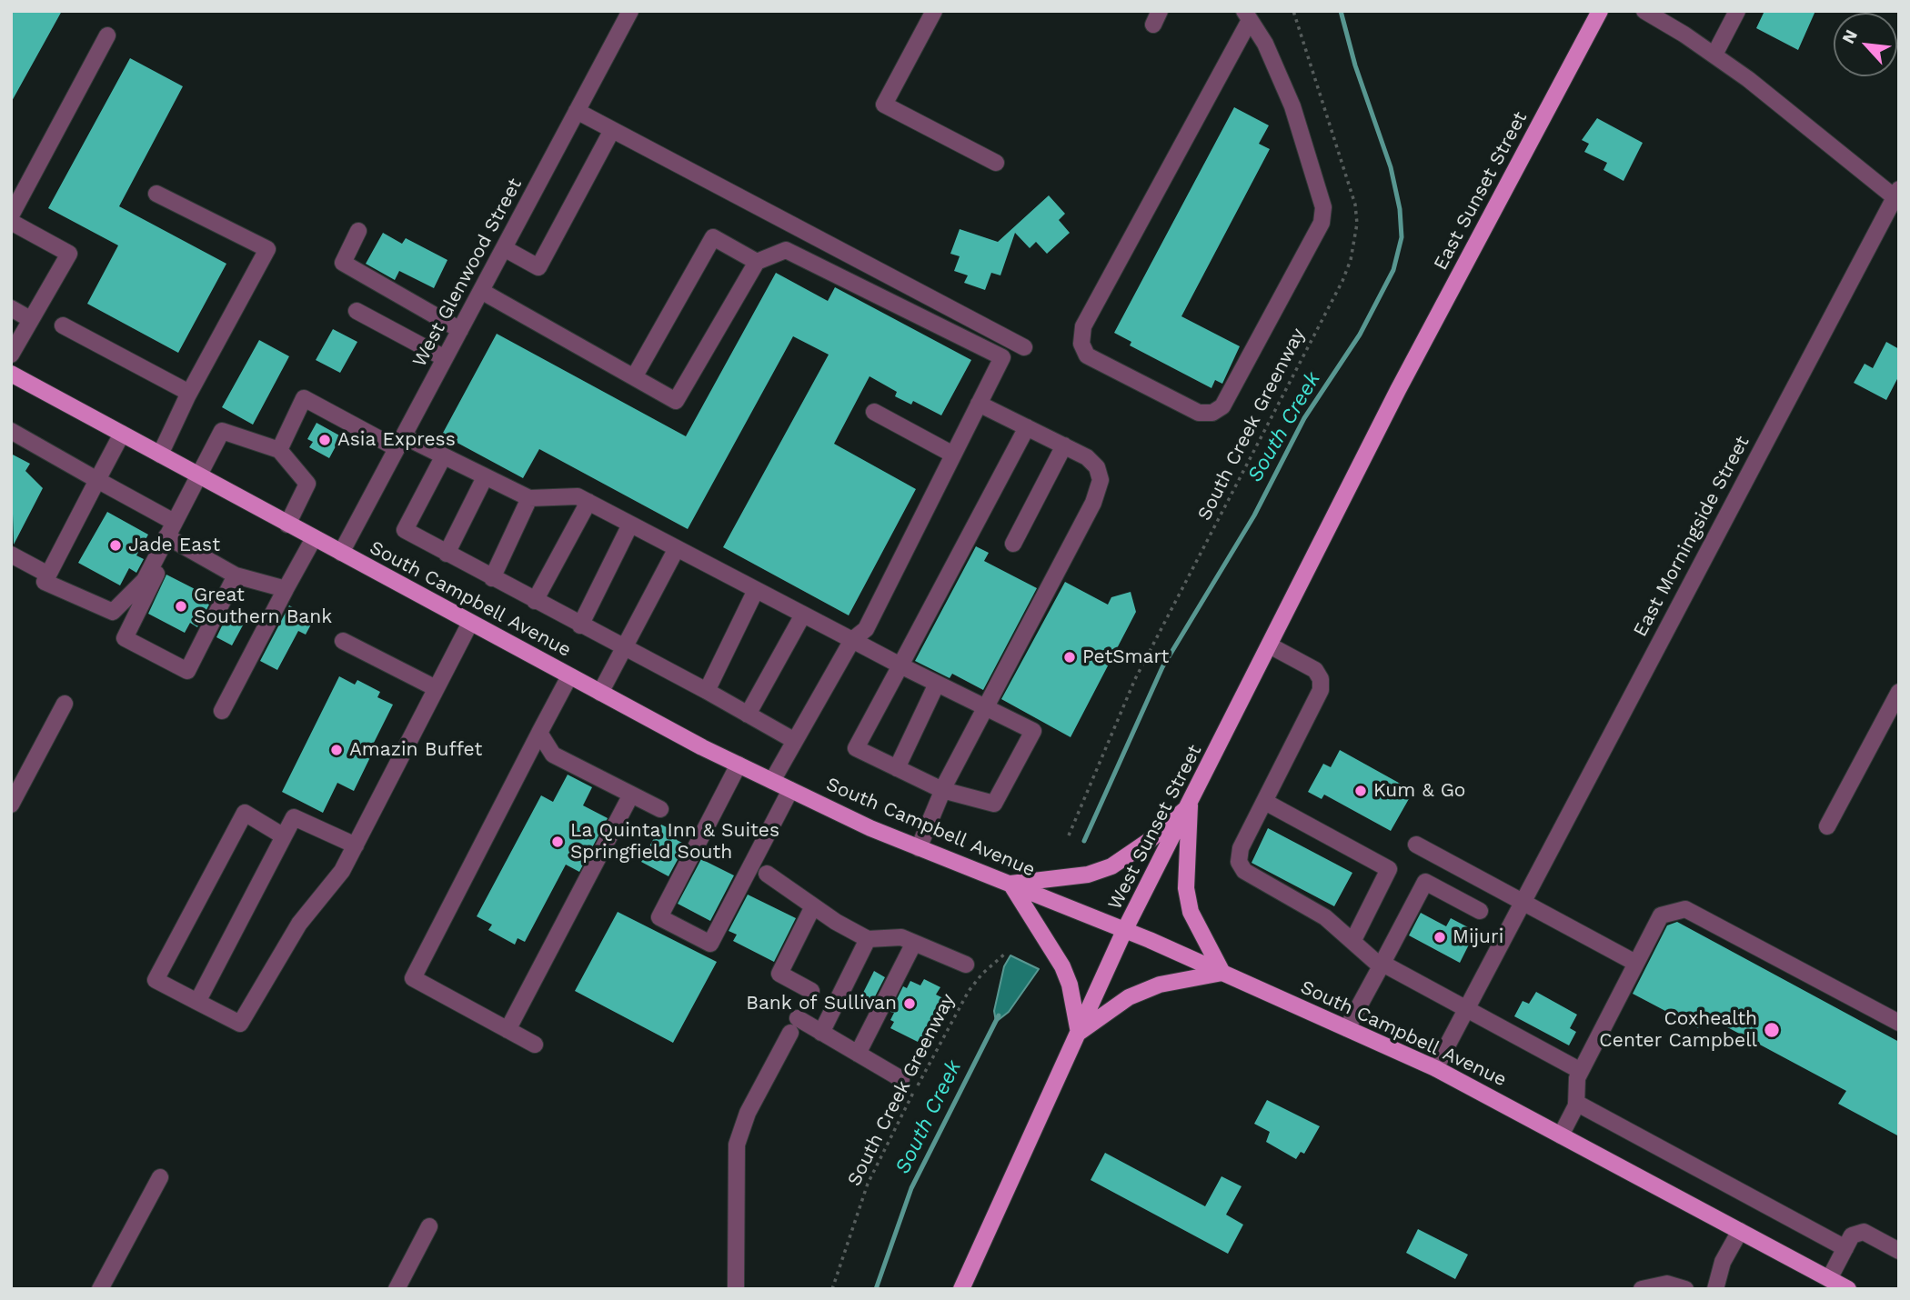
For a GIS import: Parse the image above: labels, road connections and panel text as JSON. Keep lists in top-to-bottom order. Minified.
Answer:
{"streets":{"main road":["East Sunset Street","South Campbell Avenue","West Sunset Street"],"street":["West Glenwood Street","East Morningside Street"],"path":["South Creek Greenway"]},"crossings":[["East Sunset Street","West Sunset Street"],["West Glenwood Street","South Campbell Avenue"],["East Morningside Street","South Campbell Avenue"],["South Campbell Avenue","West Sunset Street"]],"water":["South Creek"],"places":["Asia Express","Jade East","Great Southern Bank","PetSmart","Amazin Buffet","Kum & Go","La Quinta Inn & Suites Springfield South","Mijuri","Bank of Sullivan","Coxhealth Center Campbell"],"north":"top left"}
